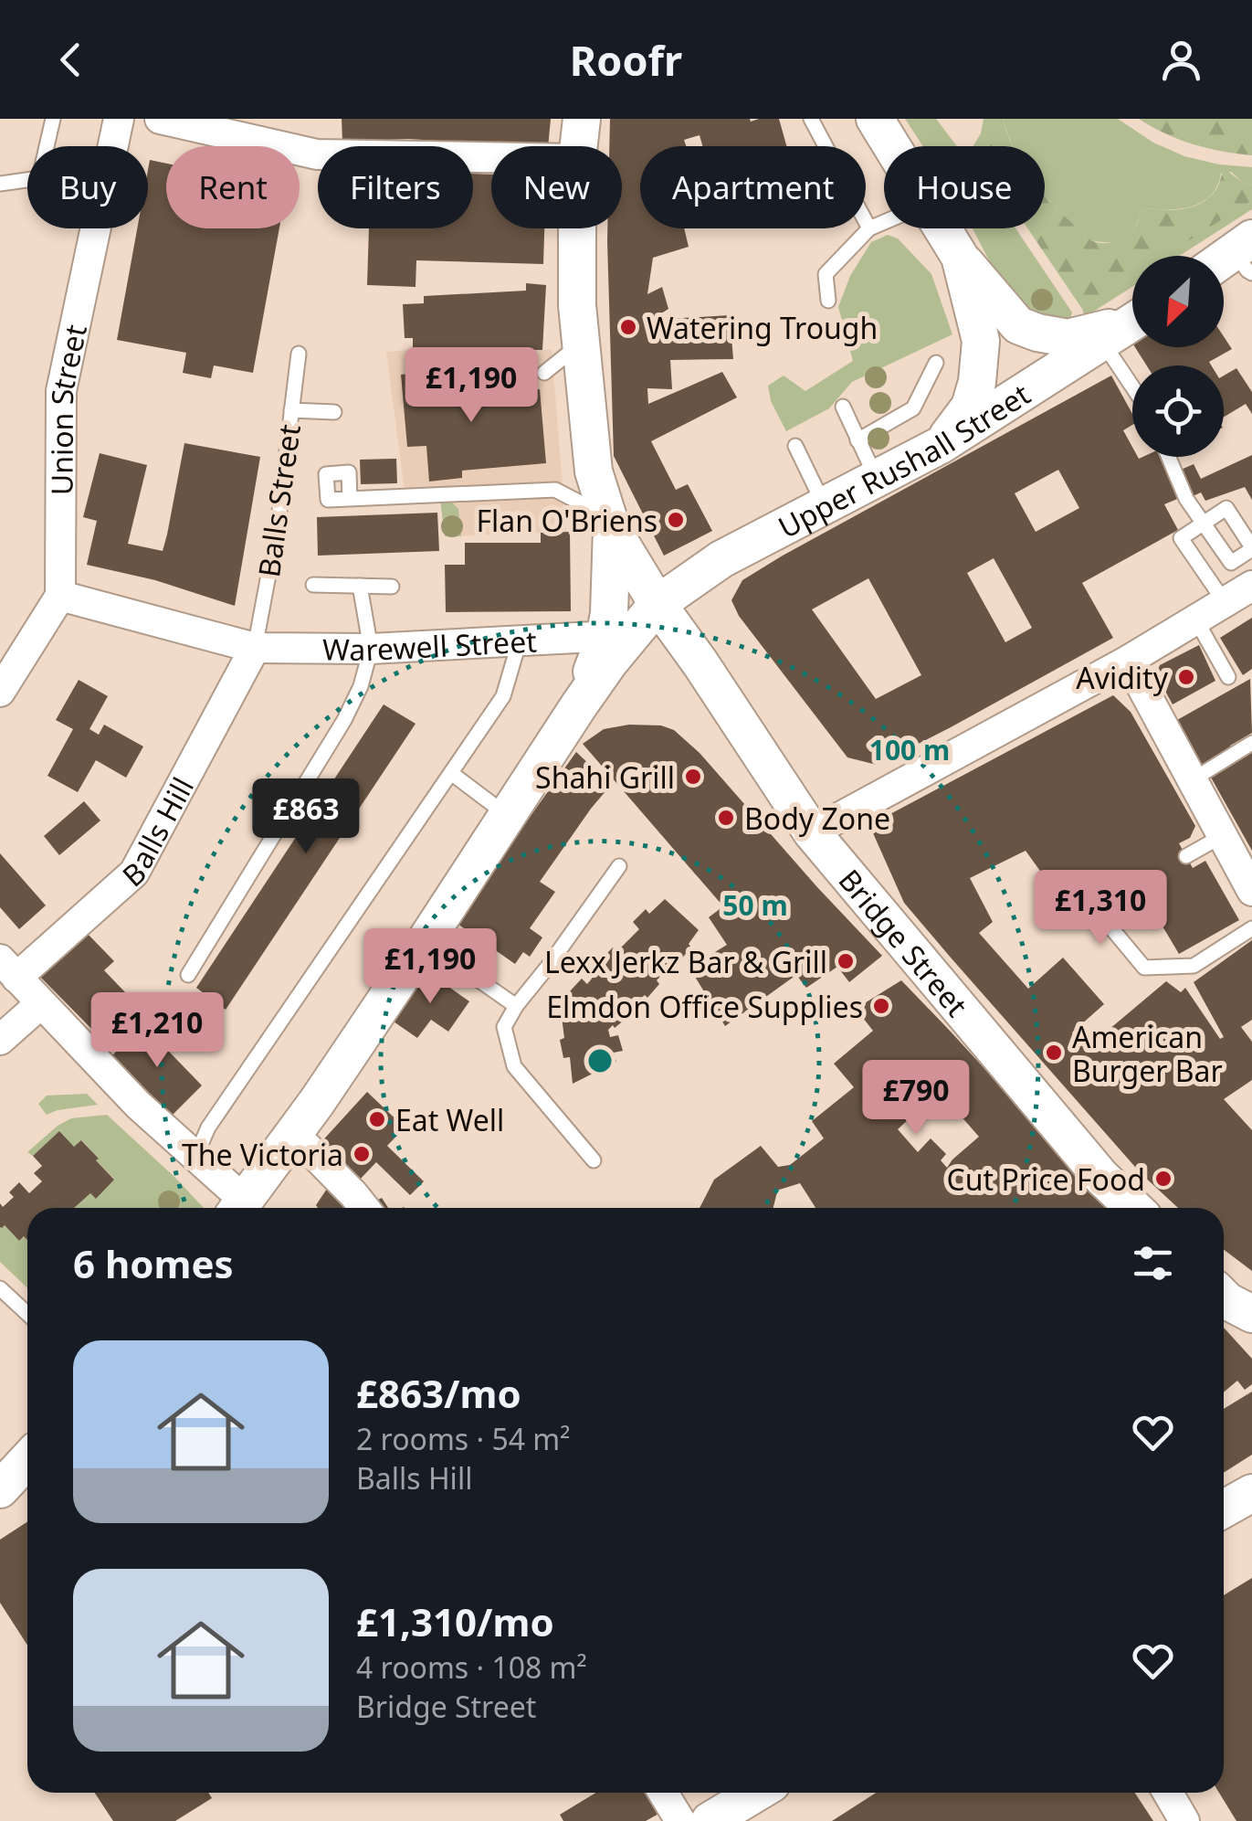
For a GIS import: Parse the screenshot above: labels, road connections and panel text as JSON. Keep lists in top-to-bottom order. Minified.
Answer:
{"streets":{"street":["Union Street","Upper Rushall Street","Warewell Street","Balls Hill","Bridge Street"],"lane":["Balls Street"]},"crossings":[["Union Street","Warewell Street"],["Upper Rushall Street","Bridge Street"],["Balls Street","Warewell Street"],["Balls Street","Balls Hill"],["Warewell Street","Balls Hill"]],"places":["Watering Trough","Flan O'Briens","Avidity","Shahi Grill","Body Zone","Lexx Jerkz Bar & Grill","Elmdon Office Supplies","American Burger Bar","Eat Well","The Victoria","Cut Price Food"],"north":"bottom left","page":{"header":"Roofr","chip":["Buy","Rent","Filters","New","Apartment","House"],"price":["£1,190","£863","£1,310","£1,190","£1,210","£790"],"heading":"6 homes","list":[{"name":"£863/mo","note":"2 rooms · 54 m² · Balls Hill"},{"name":"£1,310/mo","note":"4 rooms · 108 m² · Bridge Street"}]},"rings":["100 m","50 m"]}
